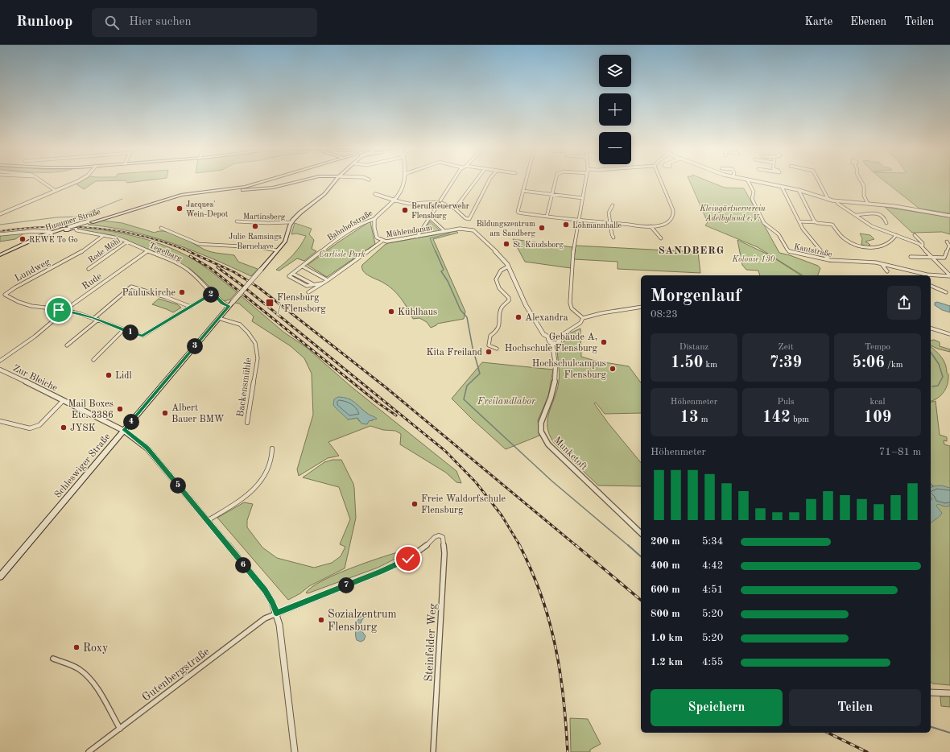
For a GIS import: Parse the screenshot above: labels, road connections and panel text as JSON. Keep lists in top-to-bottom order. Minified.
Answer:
{"streets":{"main road":["Husumer Straße","Schleswiger Straße"],"street":["Martinsberg","Bahnhofstraße","Mühlendamm","Rode Möhl","Kantstraße","Tegelbarg","Lundweg","Rude","Zur Bleiche","Backensmühle","Munketoft","Steinfelder Weg","Gutenbergstraße"]},"crossings":[["Martinsberg","Schleswiger Straße"],["Husumer Straße","Tegelbarg"],["Mühlendamm","Munketoft"],["Rode Möhl","Tegelbarg"],["Tegelbarg","Lundweg"],["Tegelbarg","Rude"],["Tegelbarg","Schleswiger Straße"],["Lundweg","Rude"],["Zur Bleiche","Schleswiger Straße"],["Zur Bleiche","Gutenbergstraße"],["Backensmühle","Schleswiger Straße"],["Steinfelder Weg","Gutenbergstraße"]],"districts":["SANDBERG"],"parks":["Kleingärtnerverein Adelbylund e.V.","Carlisle Park","Kolonie 130","Freilandlabor"],"places":{"other":["Jacques' Wein-Depot","Berufsfeuerwehr Flensburg","Löhmannhalle","Julie Ramsings Børnehave","Bildungszentrum am Sandberg","REWE To Go","St. Knudsborg","Pauluskirche","Kühlhaus","Alexandra","Gebäude A, Hochschule Flensburg","Kita Freiland","Hochschulcampus Flensburg","Lidl","Mail Boxes Etc. 3386","Albert Bauer BMW","JYSK","Freie Waldorfschule Flensburg","Sozialzentrum Flensburg","Roxy"],"transit":["Flensburg / Flensborg"]},"page":{"header":"Runloop","search":"Hier suchen","nav":["Karte","Ebenen","Teilen"],"map_buttons":["+","−"],"heading":["Morgenlauf","08:23"],"pins":["2","1","3","4","5","6","7"],"stats":[["Distanz","1.50 km"],["Zeit","7:39"],["Tempo","5:06 /km"],["Höhenmeter","13 m"],["Puls","142 bpm"],["kcal","109"]],"chart":["Höhenmeter","71–81 m"],"list":[{"name":"200 m","note":"5:34"},{"name":"400 m","note":"4:42"},{"name":"600 m","note":"4:51"},{"name":"800 m","note":"5:20"},{"name":"1.0 km","note":"5:20"},{"name":"1.2 km","note":"4:55"}],"buttons":["Speichern","Teilen"]}}
